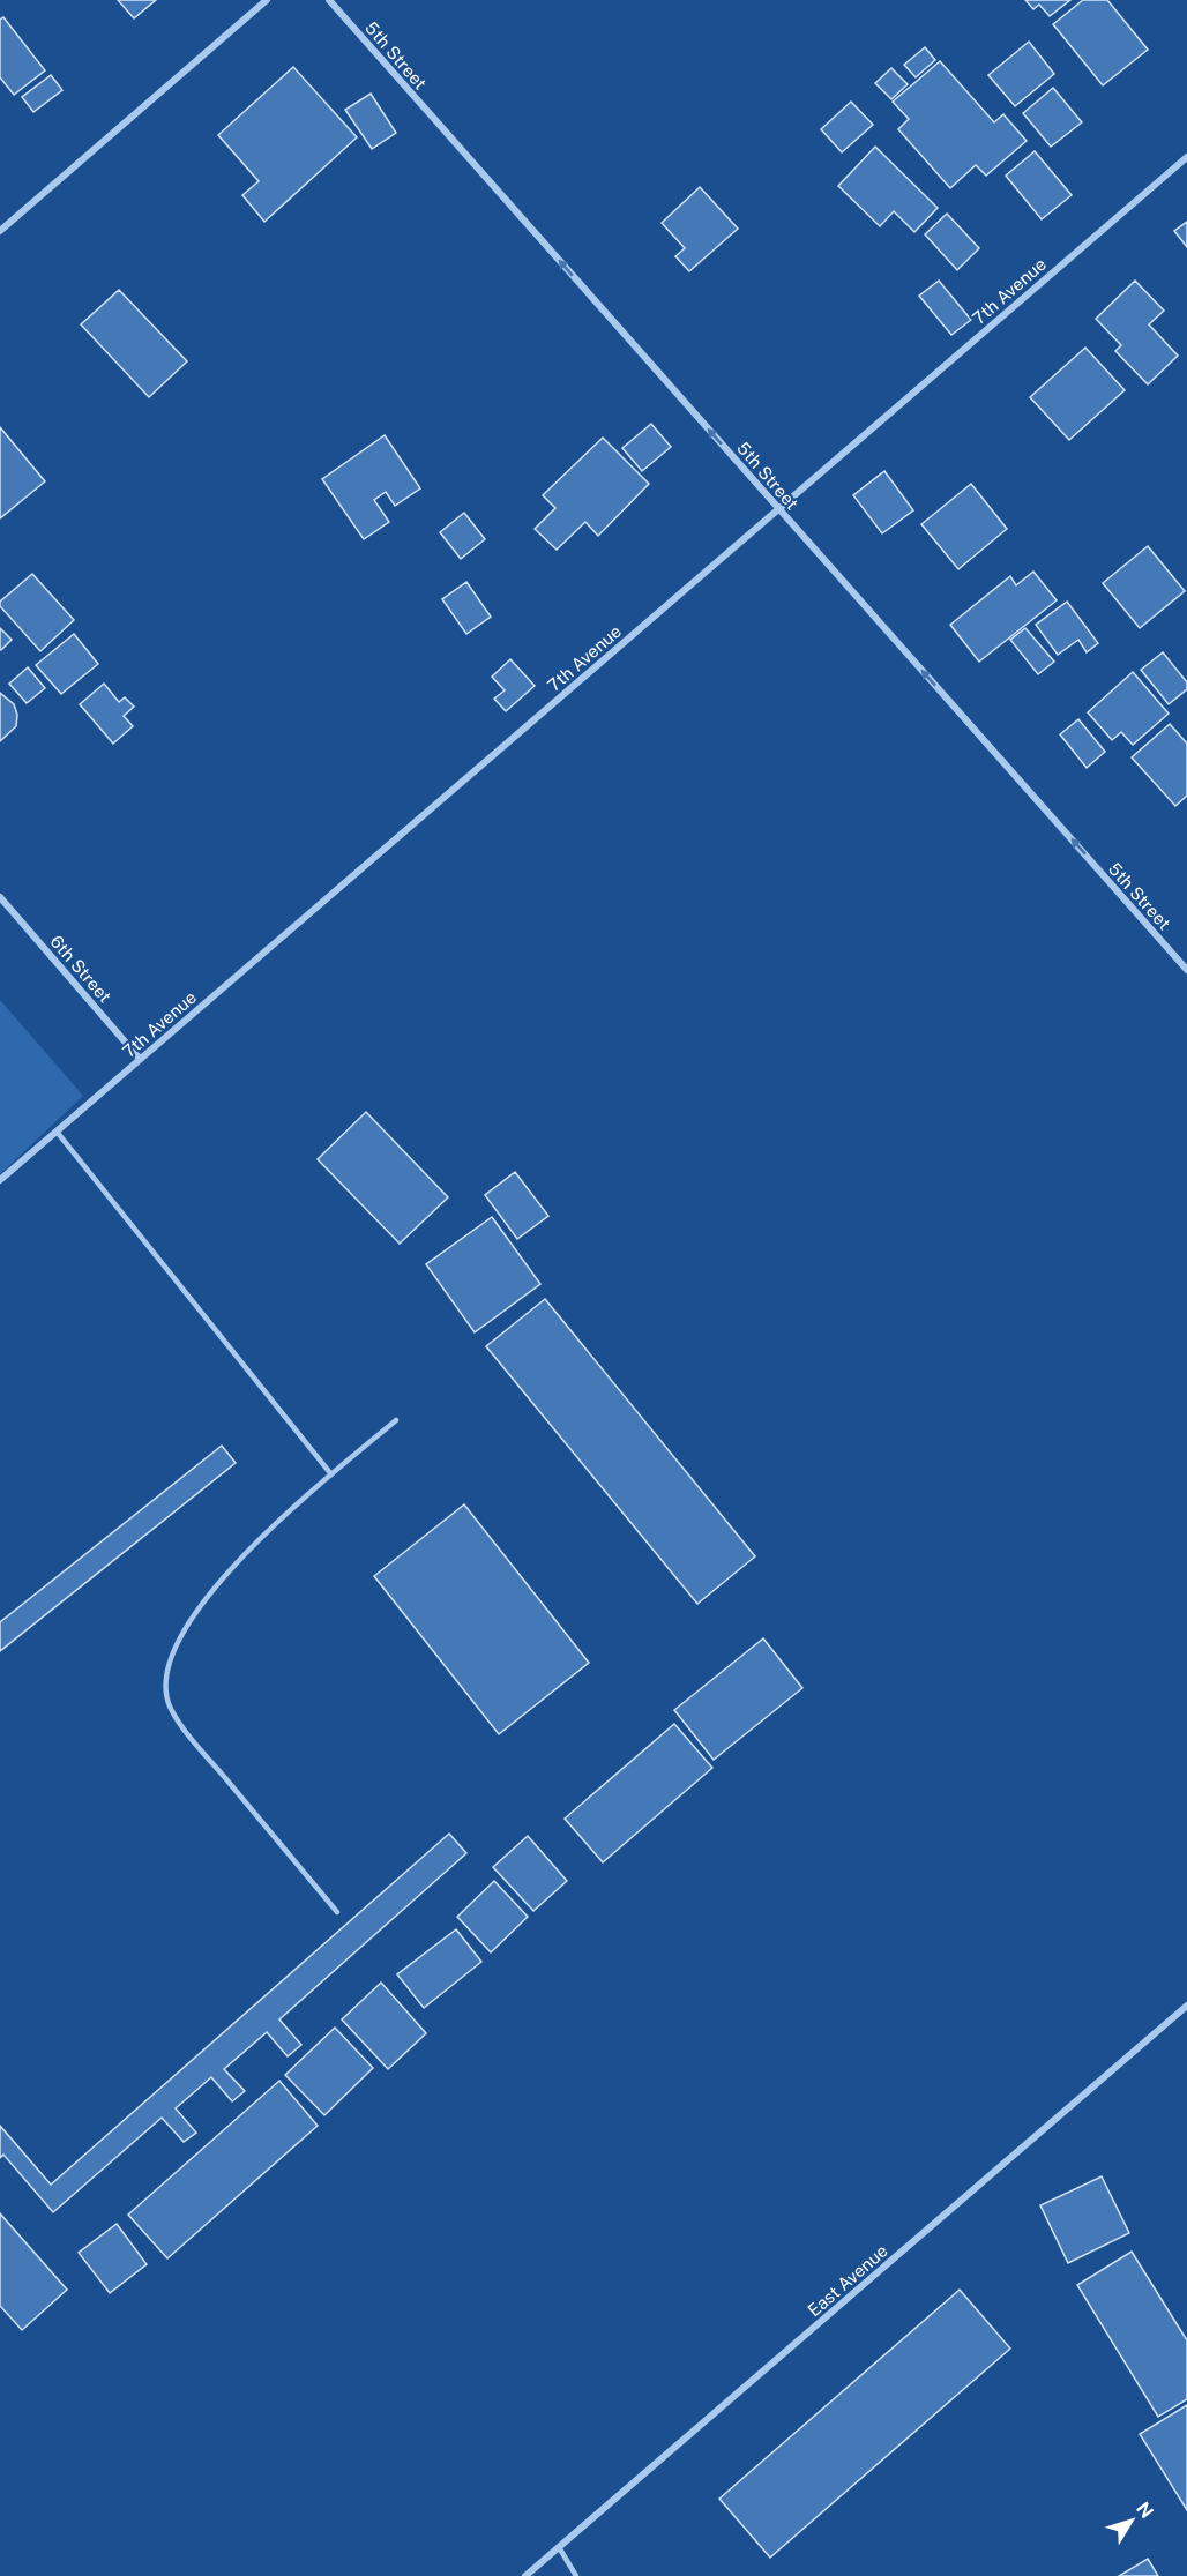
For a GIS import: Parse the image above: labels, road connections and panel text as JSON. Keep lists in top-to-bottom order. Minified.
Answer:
{"streets":{"street":["5th Street","7th Avenue","6th Street","East Avenue"]},"crossings":[["5th Street","7th Avenue"],["7th Avenue","6th Street"]],"one_way":["5th Street"],"north":"top right"}
